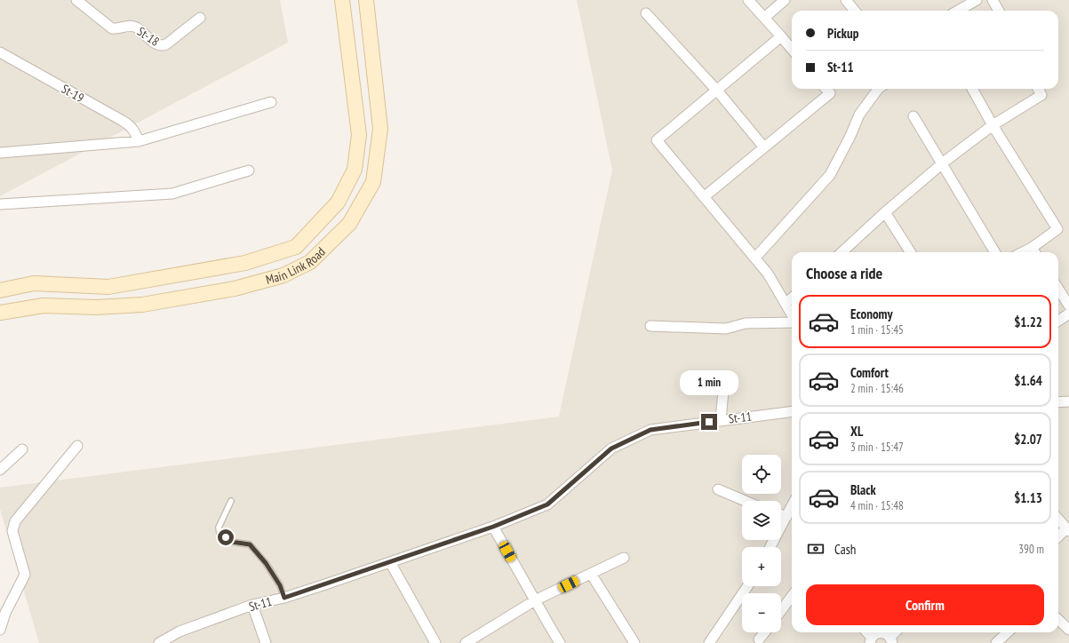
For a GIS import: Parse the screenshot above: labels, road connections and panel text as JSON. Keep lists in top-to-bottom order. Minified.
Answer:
{"streets":{"street":["St-18","St-19","Main Link Road","St-11"]},"page":{"banner":["Pickup","St-11"],"heading":"Choose a ride","list":[{"name":"Economy","note":"1 min · 15:45","value":"$1.22"},{"name":"Comfort","note":"2 min · 15:46","value":"$1.64"},{"name":"XL","note":"3 min · 15:47","value":"$2.07"},{"name":"Black","note":"4 min · 15:48","value":"$1.13"}],"bubble":"1 min","map_buttons":["+","−"],"pay":["Cash","390 m"],"buttons":"Confirm"}}
